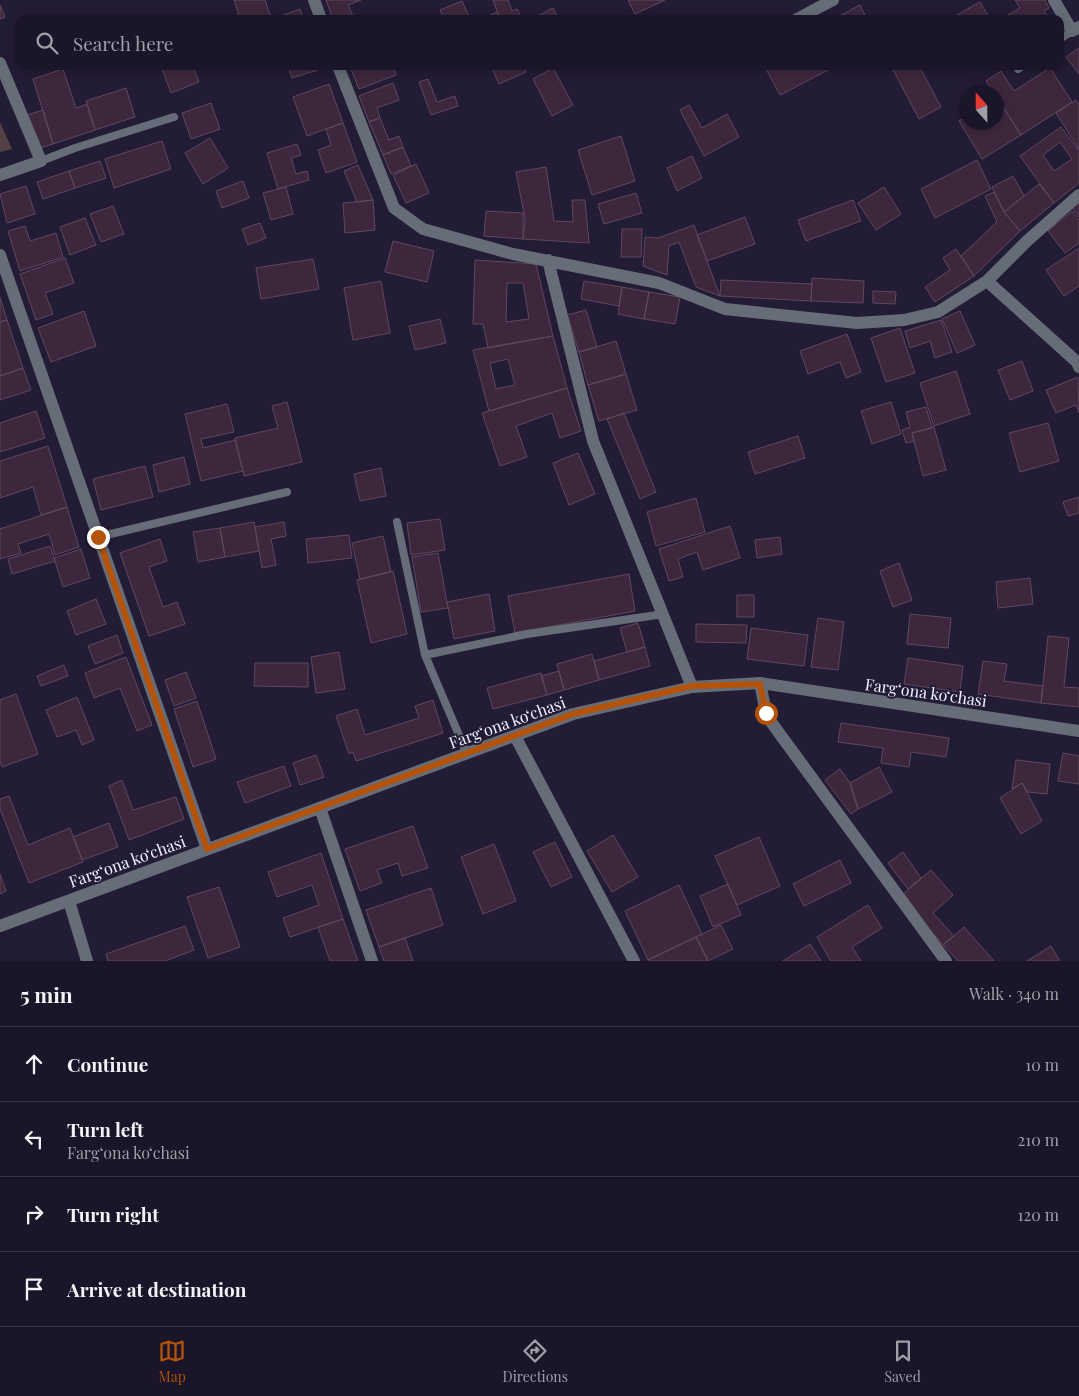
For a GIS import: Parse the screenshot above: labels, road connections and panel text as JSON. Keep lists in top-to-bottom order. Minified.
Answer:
{"streets":{"street":["Fargʻona koʻchasi"]},"north":"top","page":{"search":"Search here","heading":["5 min","Walk · 340 m"],"list":[["Continue","10 m"],["Turn left","Fargʻona koʻchasi","210 m"],["Turn right","120 m"],"Arrive at destination"],"nav":["Map","Directions","Saved"]}}
